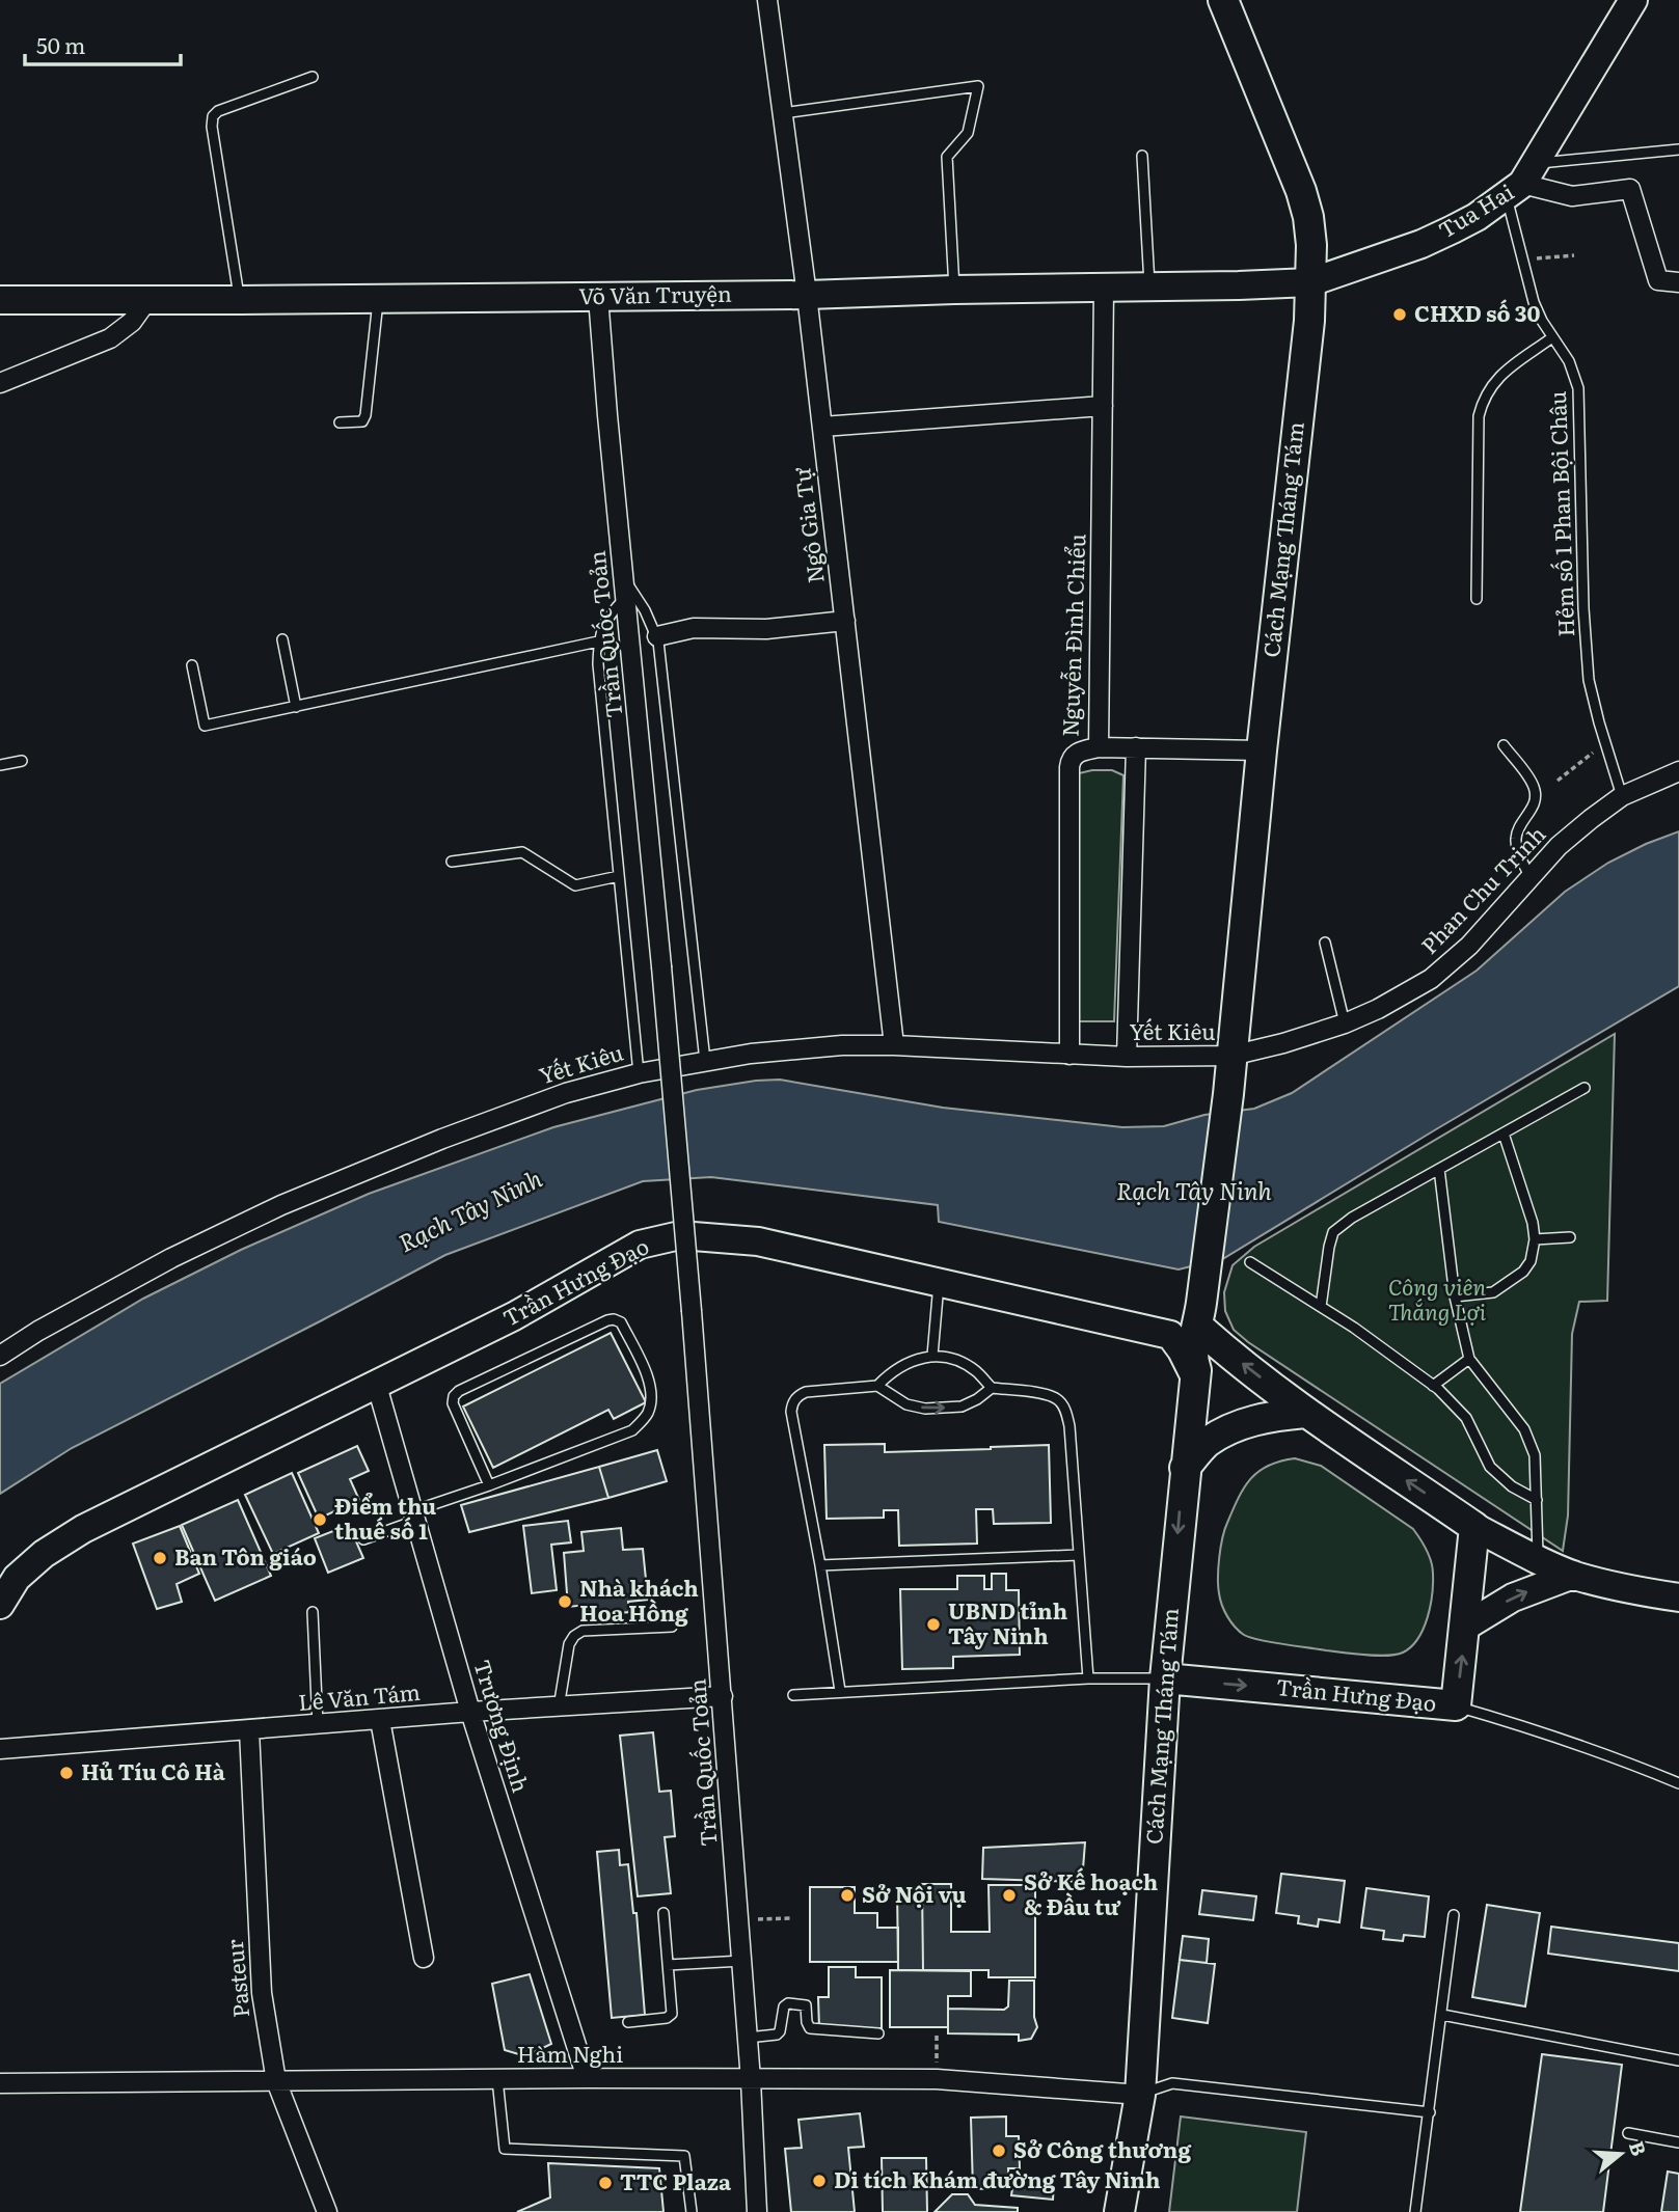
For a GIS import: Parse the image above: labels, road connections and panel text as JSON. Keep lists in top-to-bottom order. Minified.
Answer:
{"streets":{"main road":["Cách Mạng Tháng Tám","Trần Hưng Đạo"],"street":["Tua Hai","Võ Văn Truyện","Ngô Gia Tự","Trần Quốc Toản","Nguyễn Đình Chiểu","Phan Chu Trinh","Yết Kiêu","Lê Văn Tám","Trương Định","Pasteur","Hàm Nghi"],"lane":["Hẻm số 1 Phan Bội Châu"]},"crossings":[["Tua Hai","Võ Văn Truyện"],["Tua Hai","Hẻm số 1 Phan Bội Châu"],["Tua Hai","Cách Mạng Tháng Tám"],["Võ Văn Truyện","Ngô Gia Tự"],["Võ Văn Truyện","Cách Mạng Tháng Tám"],["Võ Văn Truyện","Trần Quốc Toản"],["Võ Văn Truyện","Nguyễn Đình Chiểu"],["Hẻm số 1 Phan Bội Châu","Phan Chu Trinh"],["Ngô Gia Tự","Yết Kiêu"],["Cách Mạng Tháng Tám","Phan Chu Trinh"],["Cách Mạng Tháng Tám","Yết Kiêu"],["Cách Mạng Tháng Tám","Trần Hưng Đạo"],["Cách Mạng Tháng Tám","Hàm Nghi"],["Trần Quốc Toản","Lê Văn Tám"],["Trần Quốc Toản","Hàm Nghi"],["Nguyễn Đình Chiểu","Yết Kiêu"],["Phan Chu Trinh","Yết Kiêu"],["Trần Hưng Đạo","Trương Định"],["Lê Văn Tám","Trương Định"],["Lê Văn Tám","Pasteur"],["Trương Định","Hàm Nghi"],["Pasteur","Hàm Nghi"]],"water":["Rạch Tây Ninh"],"parks":["Công viên Thắng Lợi"],"places":["CHXD số 30","Điểm thu thuế số 1","Ban Tôn giáo","Nhà khách Hoa Hồng","UBND tỉnh Tây Ninh","Hủ Tíu Cô Hà","Sở Nội vụ","Sở Kế hoạch & Đầu tư","Sở Công thương","Di tích Khám đường Tây Ninh","TTC Plaza"],"scale_bar":"50 m","north":"right"}
